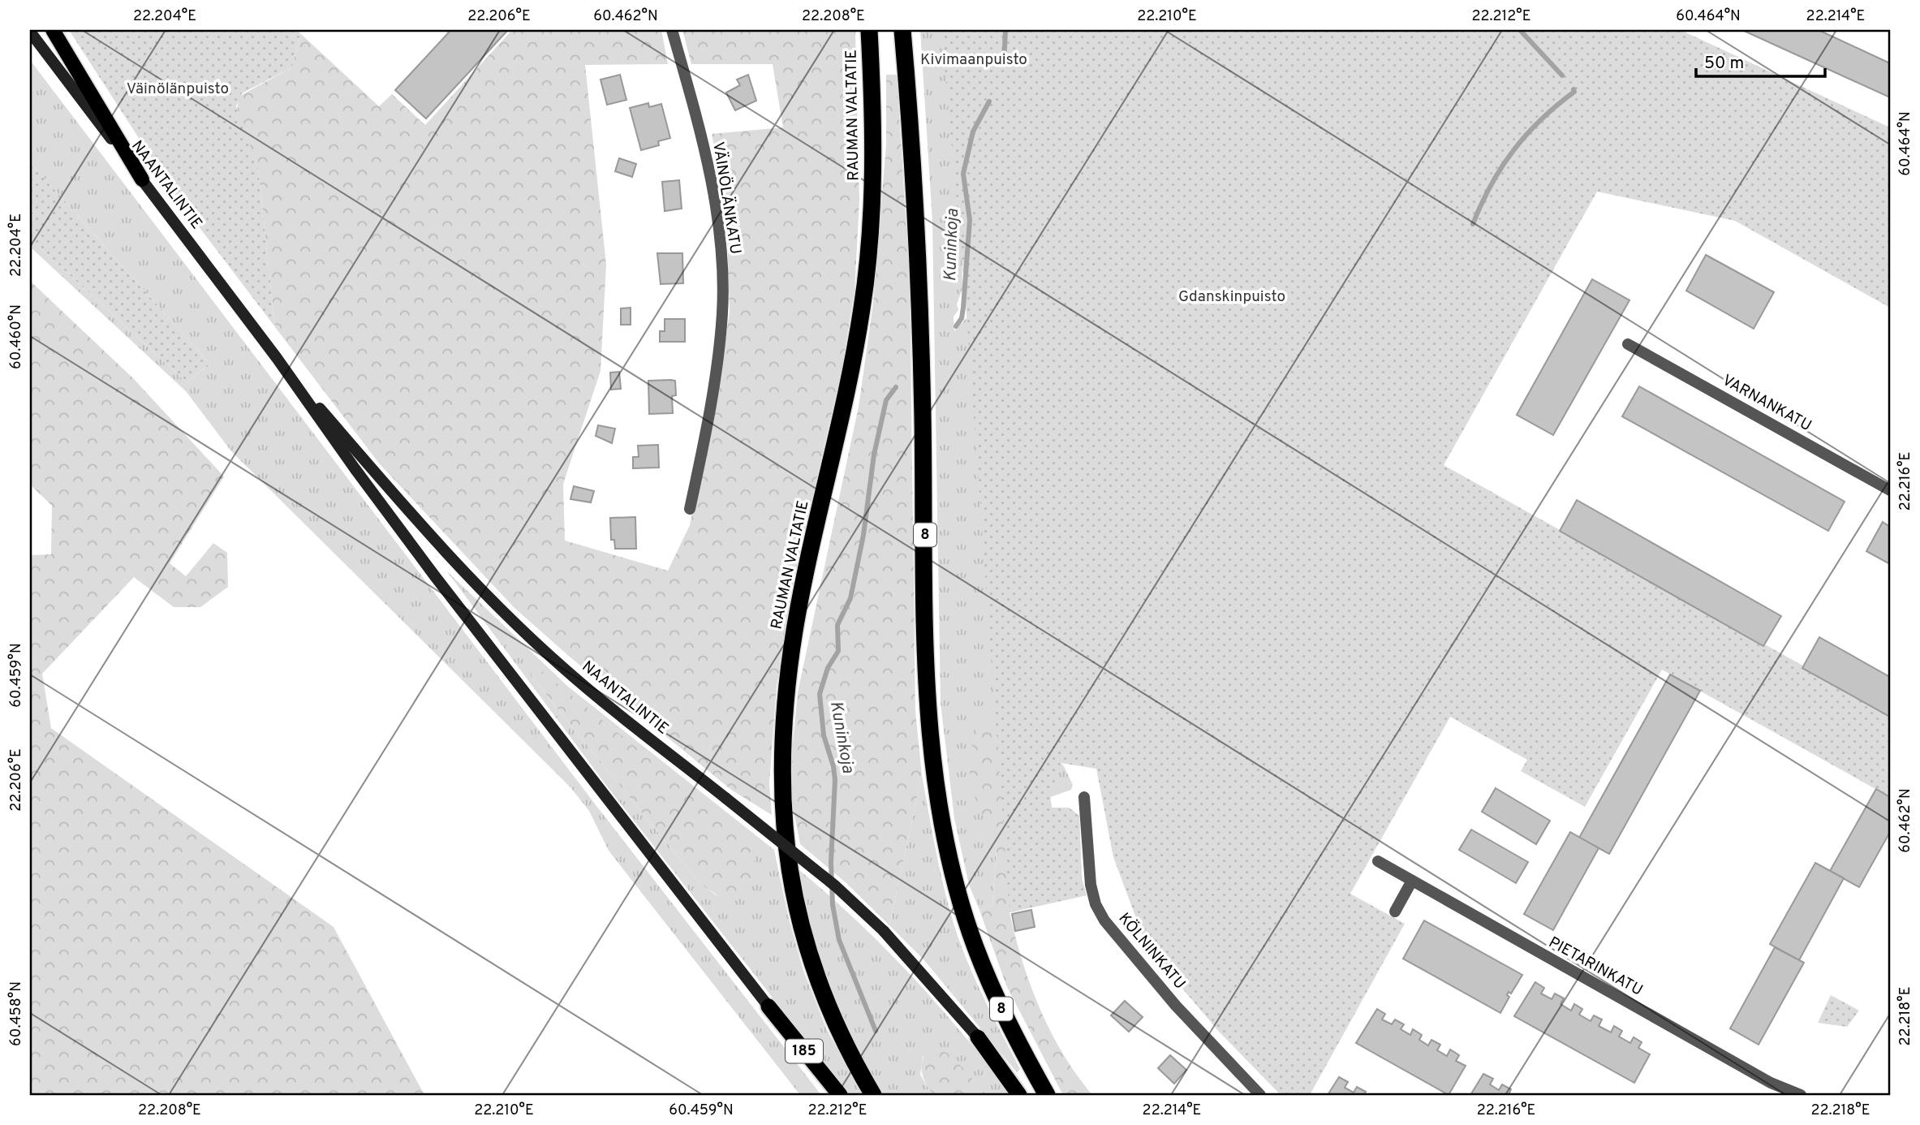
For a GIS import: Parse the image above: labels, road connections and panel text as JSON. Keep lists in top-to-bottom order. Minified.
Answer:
{"streets":{"highway":["RAUMAN VALTATIE","8","185"],"main road":["NAANTALINTIE"],"street":["VÄINÖLÄNKATU","VARNANKATU","KÖLNINKATU","PIETARINKATU"]},"crossings":[["NAANTALINTIE","185"]],"water":["Kuninkoja"],"parks":["Kivimaanpuisto","Väinölänpuisto","Gdanskinpuisto"],"scale_bar":"50 m","coordinates":["22.204°E","22.206°E","60.462°N","22.208°E","22.210°E","22.212°E","60.464°N","22.214°E","60.460°N","22.216°E","60.459°N","60.458°N","22.218°E"]}
